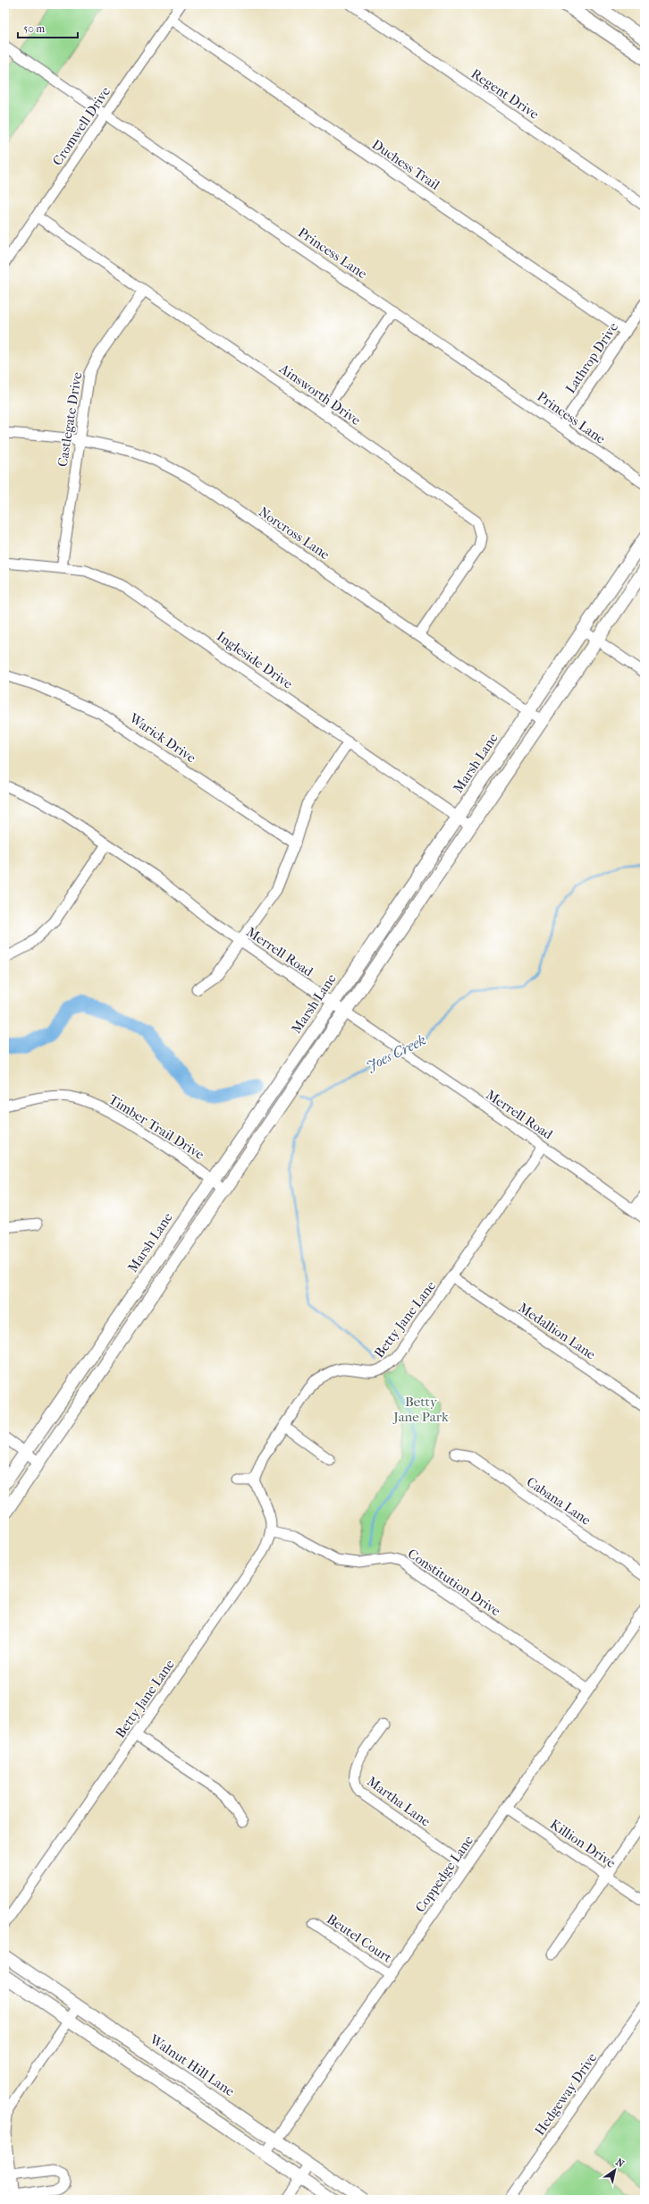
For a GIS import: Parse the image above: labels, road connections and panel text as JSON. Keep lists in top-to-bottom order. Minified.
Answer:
{"streets":{"main road":["Marsh Lane","Walnut Hill Lane"],"street":["Regent Drive","Cromwell Drive","Duchess Trail","Princess Lane","Lathrop Drive","Ainsworth Drive","Castlegate Drive","Norcross Lane","Ingleside Drive","Warick Drive","Merrell Road","Timber Trail Drive","Betty Jane Lane","Medallion Lane","Cabana Lane","Constitution Drive","Martha Lane","Killion Drive","Coppedge Lane","Beutel Court","Hedgeway Drive"]},"crossings":[["Cromwell Drive","Duchess Trail"],["Cromwell Drive","Princess Lane"],["Cromwell Drive","Ainsworth Drive"],["Duchess Trail","Lathrop Drive"],["Princess Lane","Lathrop Drive"],["Ainsworth Drive","Castlegate Drive"],["Ainsworth Drive","Norcross Lane"],["Castlegate Drive","Norcross Lane"],["Castlegate Drive","Ingleside Drive"],["Norcross Lane","Marsh Lane"],["Ingleside Drive","Marsh Lane"],["Marsh Lane","Merrell Road"],["Marsh Lane","Timber Trail Drive"],["Merrell Road","Betty Jane Lane"],["Betty Jane Lane","Medallion Lane"],["Betty Jane Lane","Constitution Drive"],["Constitution Drive","Coppedge Lane"],["Martha Lane","Coppedge Lane"],["Killion Drive","Coppedge Lane"],["Coppedge Lane","Beutel Court"],["Coppedge Lane","Walnut Hill Lane"]],"water":["Joes Creek"],"parks":["Betty Jane Park"],"scale_bar":"50 m","north":"top right"}
